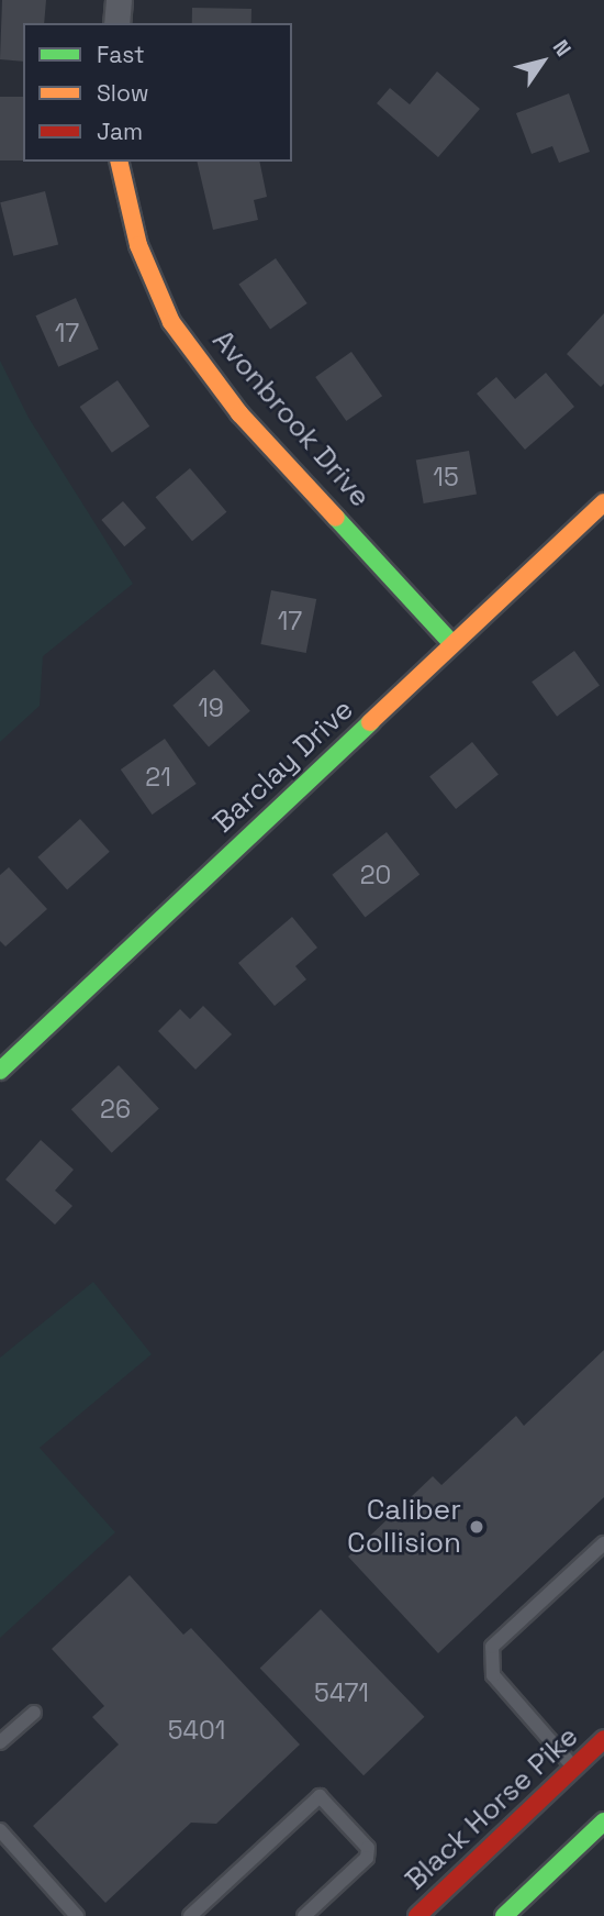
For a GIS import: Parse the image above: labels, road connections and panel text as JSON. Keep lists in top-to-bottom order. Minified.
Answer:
{"streets":{"main road":["Avonbrook Drive","Barclay Drive","Black Horse Pike"]},"crossings":[["Avonbrook Drive","Barclay Drive"]],"places":["Caliber Collision"],"house_numbers":["17","15","17","19","21","20","26","5471","5401"],"legend":["Fast","Slow","Jam"],"north":"top right"}
